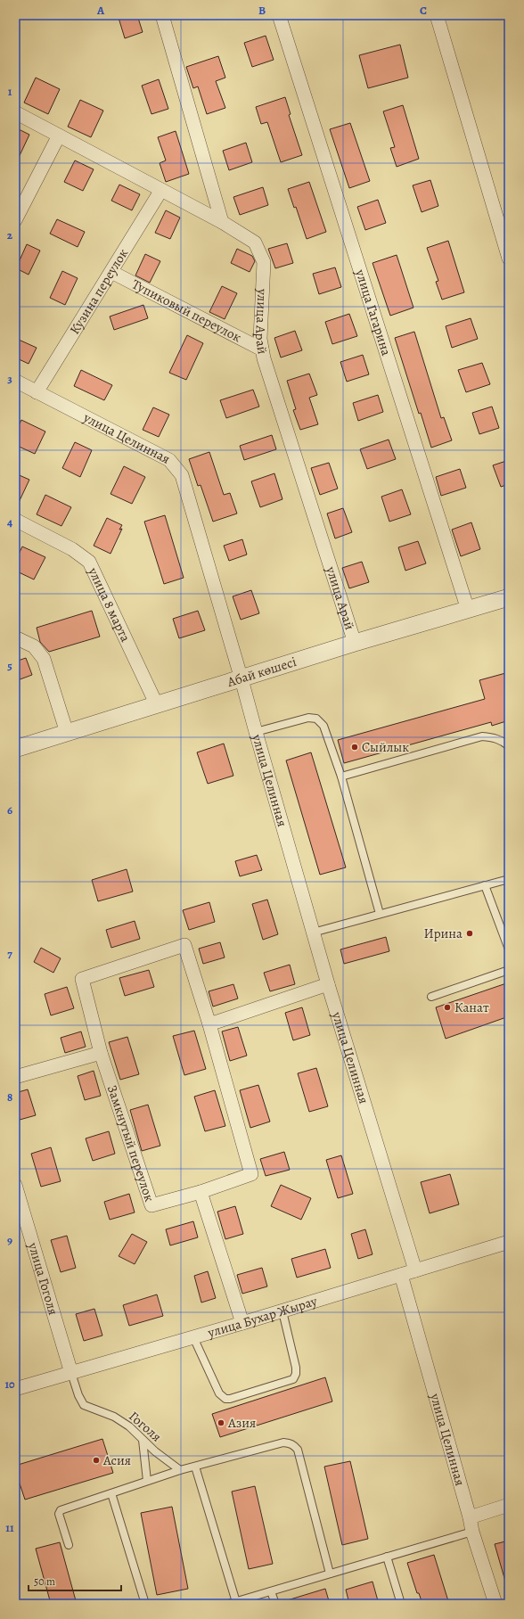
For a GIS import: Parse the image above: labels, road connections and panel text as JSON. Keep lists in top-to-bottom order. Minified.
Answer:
{"streets":{"street":["Кузина переулок","Тупиковый переулок","улица Гагарина","улица Арай","улица Целинная","улица 8 марта","Абай көшесі","Замкнутый переулок","улица Гоголя","улица Бухар Жырау"],"lane":["Гоголя"]},"crossings":[["Кузина переулок","Тупиковый переулок"],["Кузина переулок","улица Арай"],["Кузина переулок","улица Целинная"],["Тупиковый переулок","улица Арай"],["улица Гагарина","Абай көшесі"],["улица Арай","Абай көшесі"],["улица Целинная","Абай көшесі"],["улица Целинная","улица Бухар Жырау"],["улица 8 марта","Абай көшесі"],["улица Гоголя","улица Бухар Жырау"],["улица Гоголя","Гоголя"],["улица Бухар Жырау","Гоголя"]],"places":["Сыйлык","Ирина","Канат","Азия","Асия"],"scale_bar":"50 m","grid":{"columns":["A","B","C"],"rows":["1","2","3","4","5","6","7","8","9","10","11"]}}
